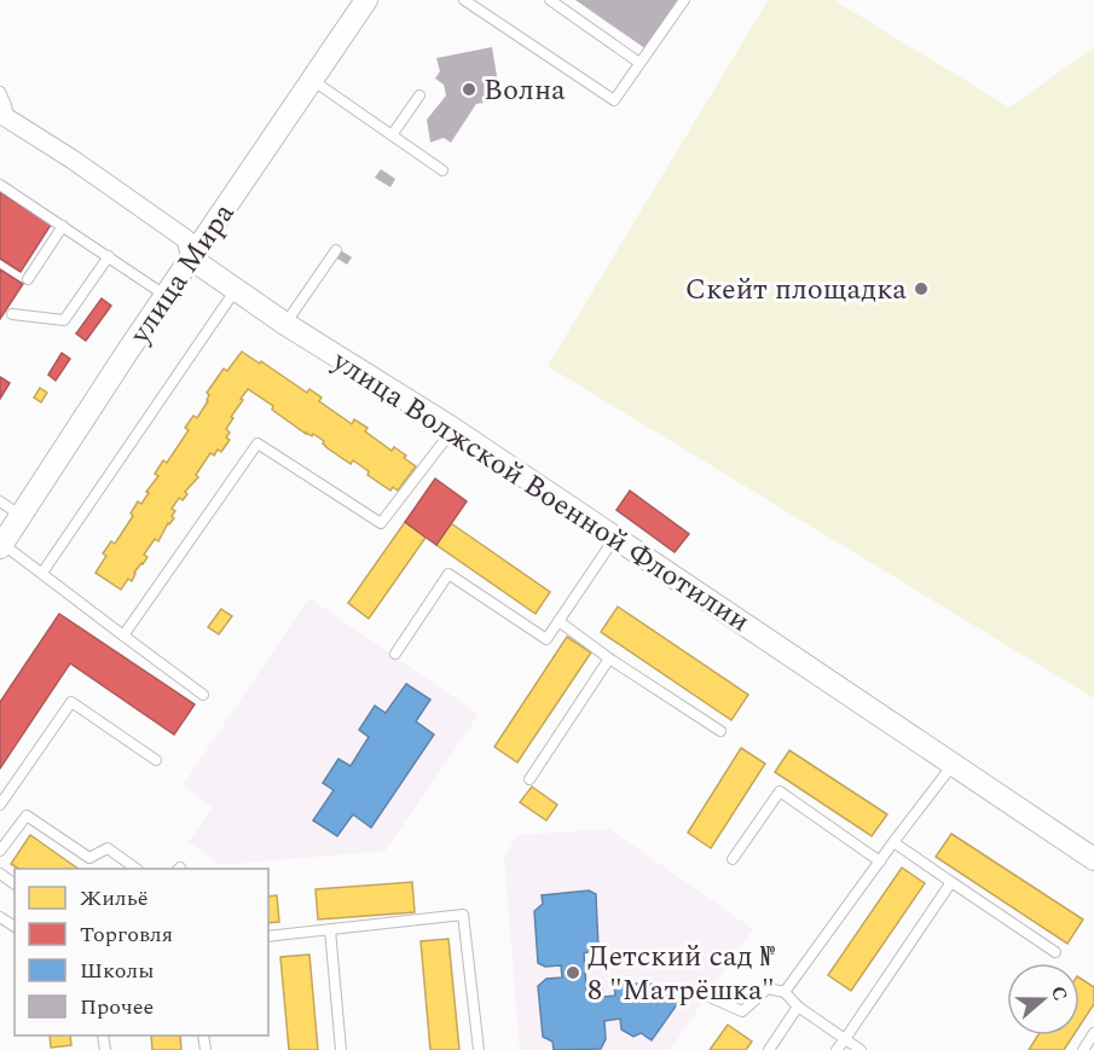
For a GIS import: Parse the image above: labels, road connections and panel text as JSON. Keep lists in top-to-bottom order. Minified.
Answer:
{"streets":{"street":["улица Мира","улица Волжской Военной Флотилии"]},"crossings":[["улица Мира","улица Волжской Военной Флотилии"]],"places":["Волна","Скейт площадка","Детский сад № 8 \"Матрёшка\""],"legend":["Жильё","Торговля","Школы","Прочее"],"north":"right"}
